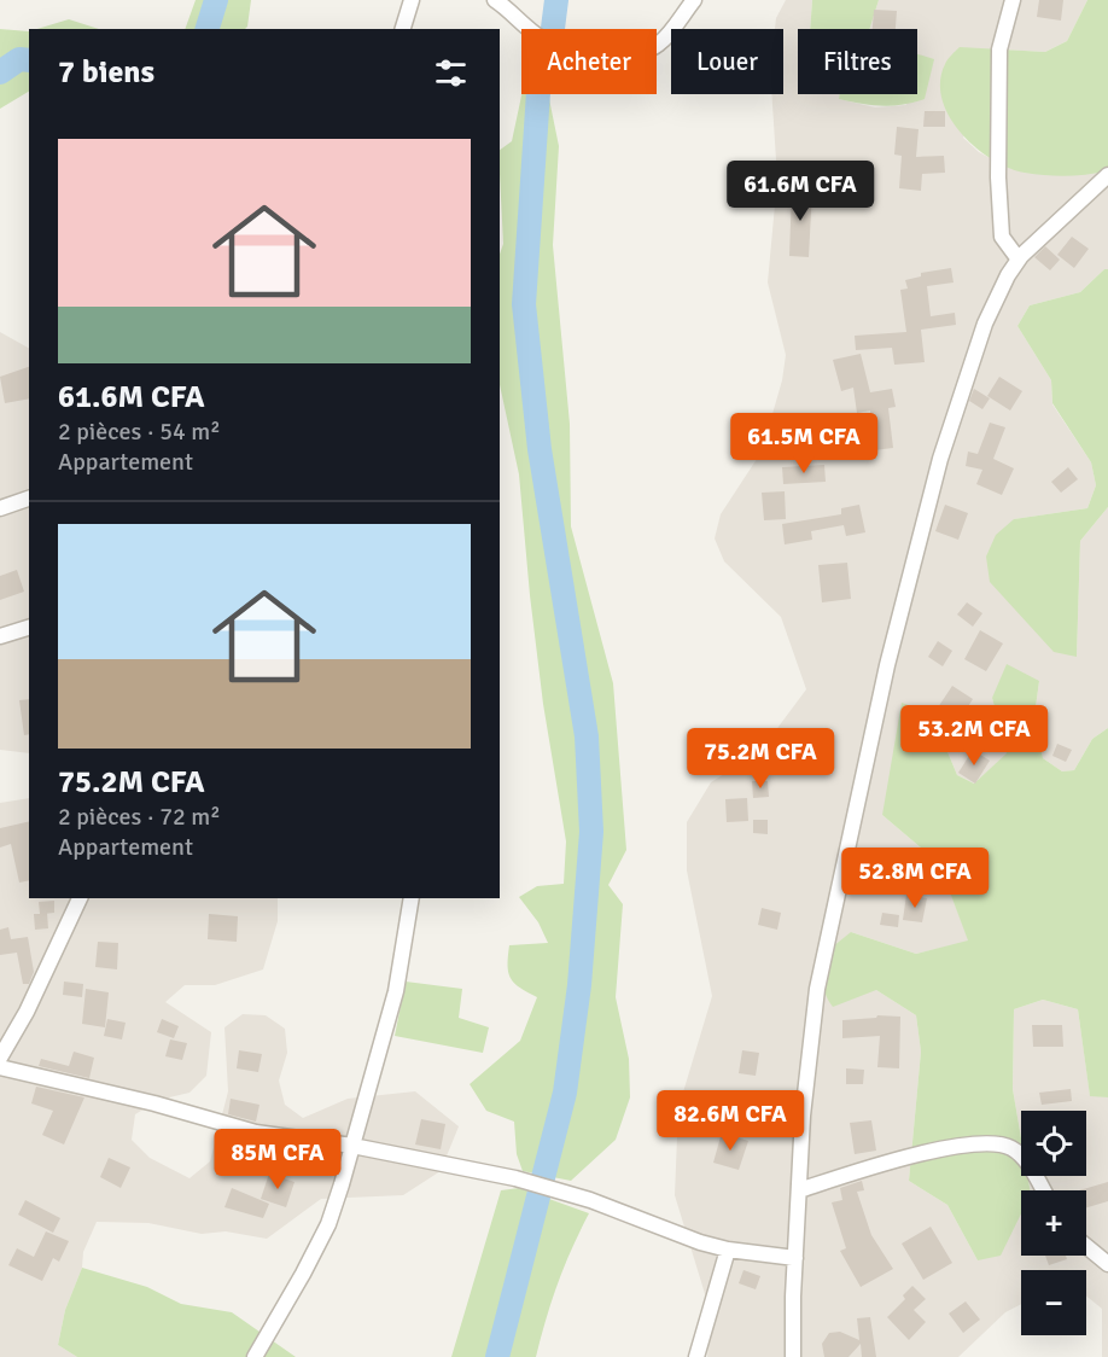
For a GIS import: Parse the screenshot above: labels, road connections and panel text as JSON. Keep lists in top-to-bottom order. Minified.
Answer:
{"page":{"chip":["Acheter","Louer","Filtres"],"heading":"7 biens","list":[{"name":"61.6M CFA","note":"2 pièces · 54 m² · Appartement"},{"name":"75.2M CFA","note":"2 pièces · 72 m² · Appartement"}],"price":["61.6M CFA","61.5M CFA","53.2M CFA","75.2M CFA","52.8M CFA","82.6M CFA","85M CFA"],"map_buttons":["+","−"]}}
